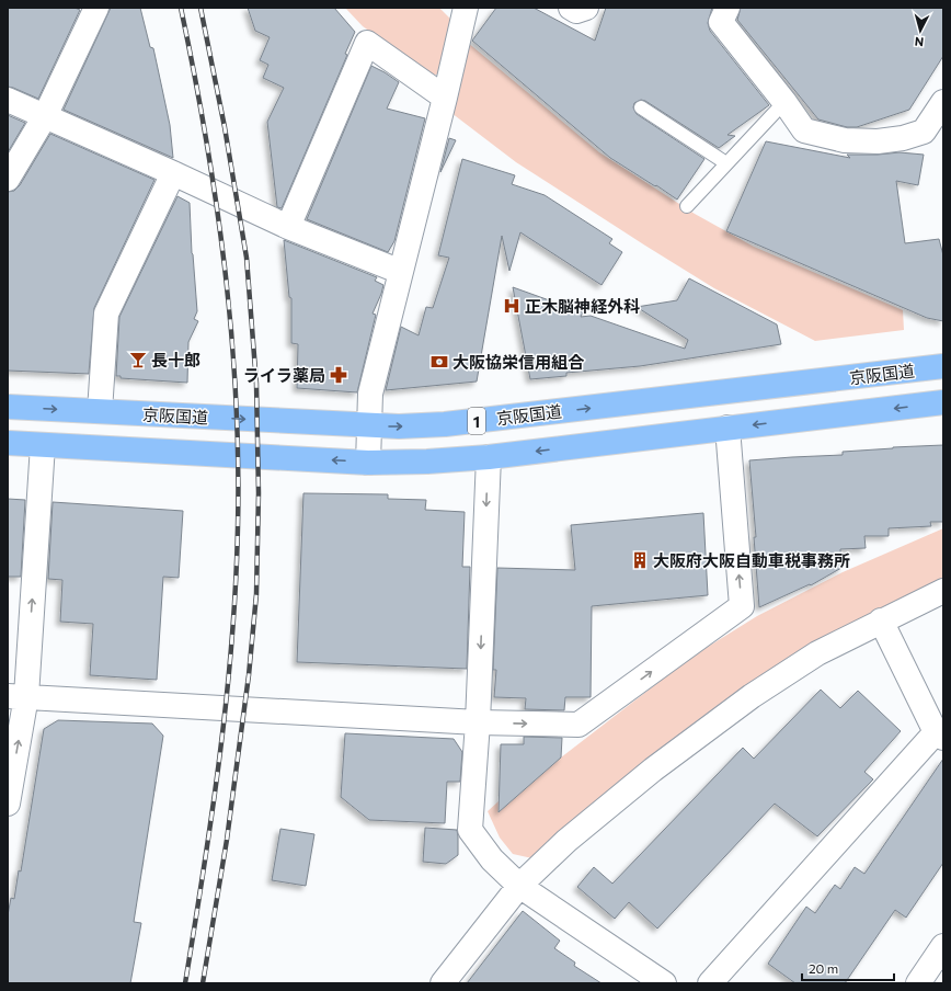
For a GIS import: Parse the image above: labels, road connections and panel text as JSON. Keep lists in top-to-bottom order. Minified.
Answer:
{"streets":{"highway":["京阪国道","1"]},"places":{"hospital":["正木脳神経外科"],"bar":["長十郎"],"bank":["大阪協栄信用組合"],"pharmacy":["ライラ薬局"],"building":["大阪府大阪自動車税事務所"]},"scale_bar":"20 m","north":"bottom"}
